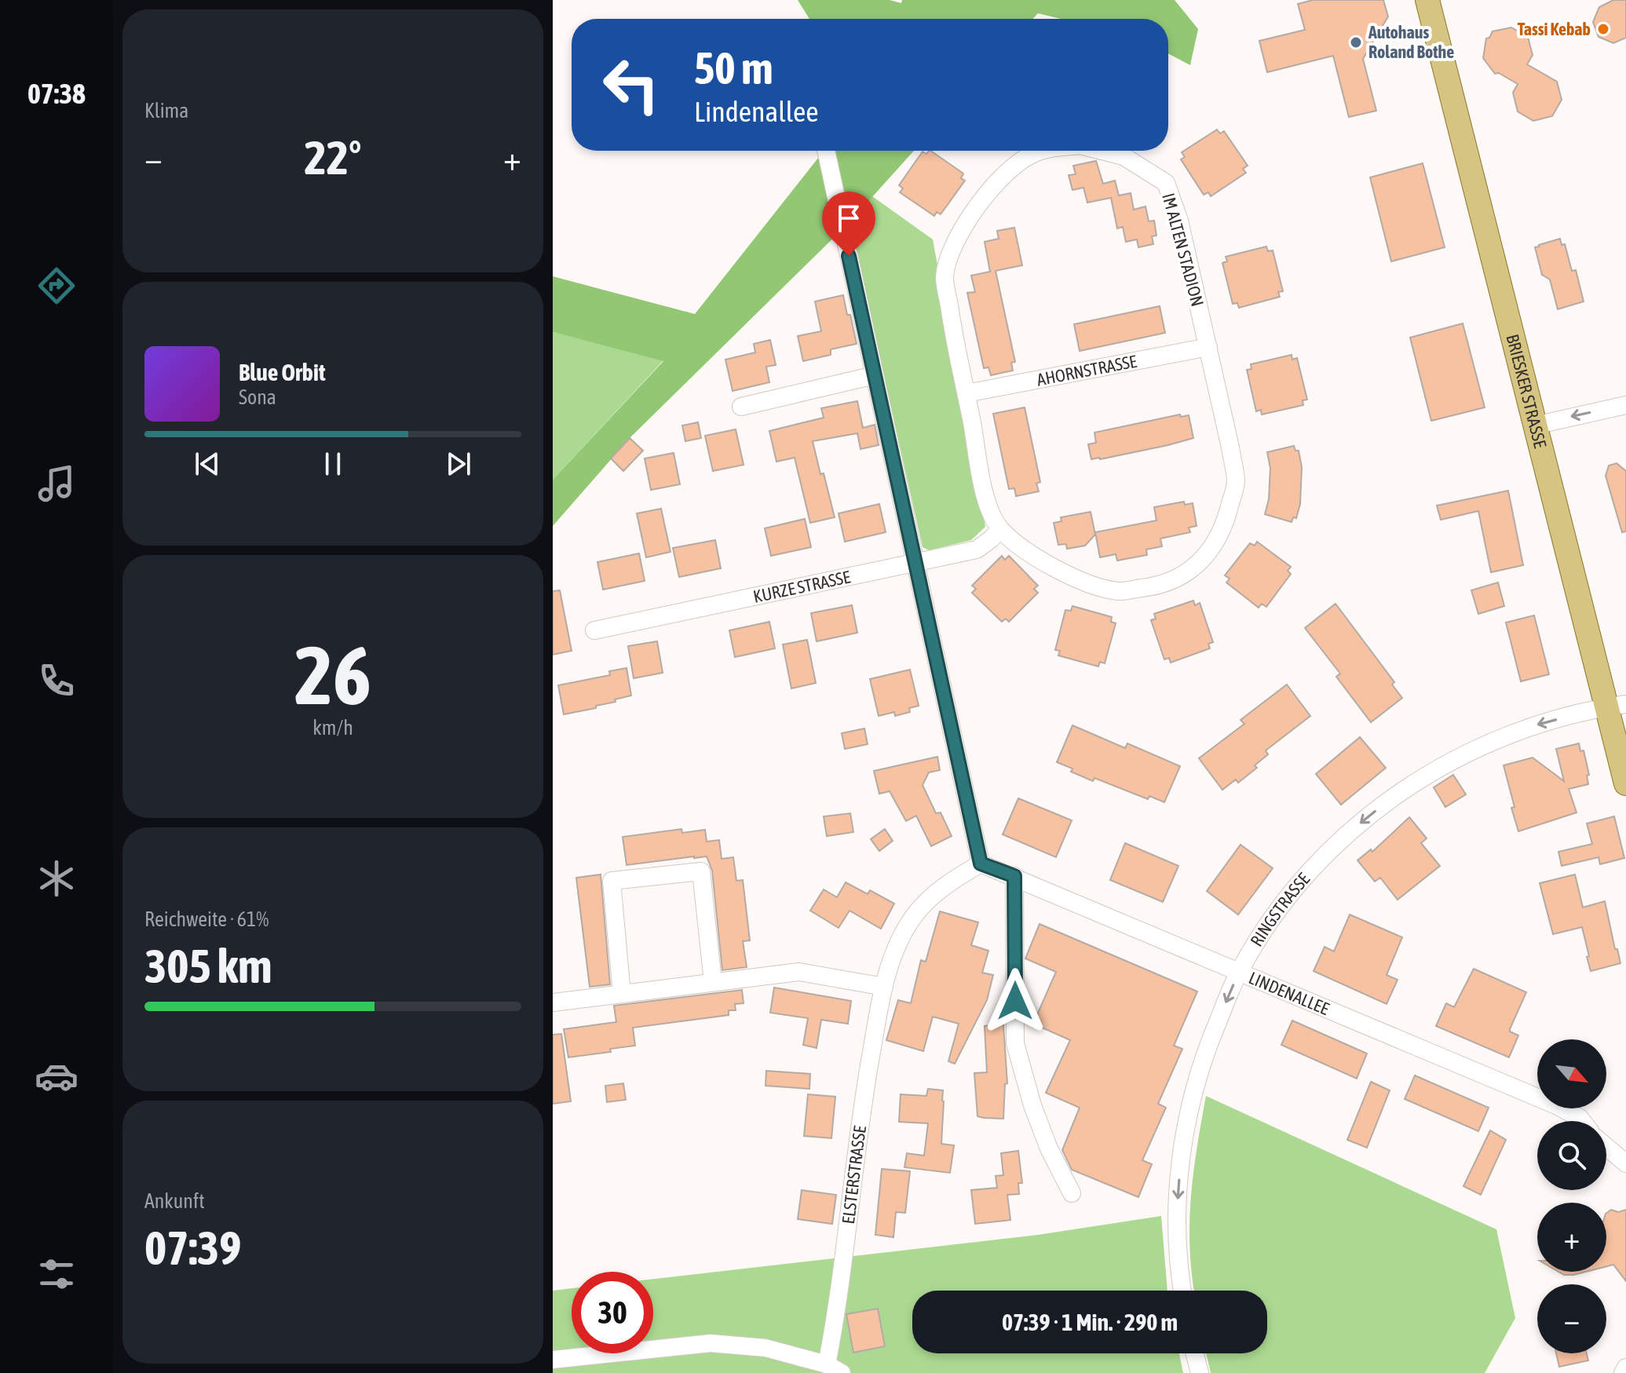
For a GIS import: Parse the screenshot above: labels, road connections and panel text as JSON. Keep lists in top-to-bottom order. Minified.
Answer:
{"streets":{"main road":["BRIESKER STRASSE"],"street":["IM ALTEN STADION","AHORNSTRASSE","KURZE STRASSE","RINGSTRASSE","LINDENALLEE","ELSTERSTRASSE"]},"crossings":[["IM ALTEN STADION","AHORNSTRASSE"],["IM ALTEN STADION","KURZE STRASSE"],["BRIESKER STRASSE","RINGSTRASSE"],["RINGSTRASSE","LINDENALLEE"],["LINDENALLEE","ELSTERSTRASSE"]],"one_way":["RINGSTRASSE"],"places":["Tassi Kebab","Autohaus Roland Bothe"],"north":"bottom right","page":{"tabs":"07:38","tile":["Klima",["26","km/h"],["Reichweite · 61%","305 km"],["Ankunft","07:39"]],"turn":["50 m","Lindenallee"],"heat":["−","22°","+"],"song":["Blue Orbit","Sona"],"map_buttons":["+","−"],"limit":"30","trip":"07:39 · 1 Min. · 290 m"}}
